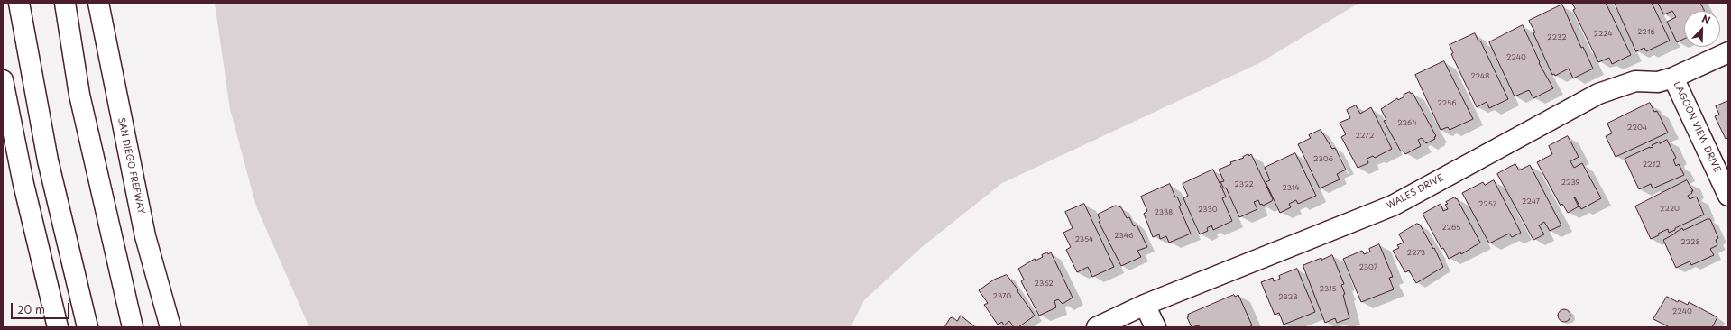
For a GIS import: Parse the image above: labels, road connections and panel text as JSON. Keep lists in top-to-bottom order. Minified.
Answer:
{"streets":{"main road":["LAGOON VIEW DRIVE","SAN DIEGO FREEWAY","WALES DRIVE"]},"crossings":[["LAGOON VIEW DRIVE","WALES DRIVE"]],"house_numbers":["2216","2224","2232","2240","2248","2256","2264","2204","2272","2306","2212","2239","2322","2314","2247","2257","2220","2330","2338","2265","2346","2354","2228","2273","2307","2362","2315","2370","2323","2240"],"scale_bar":"20 m","north":"top right"}
